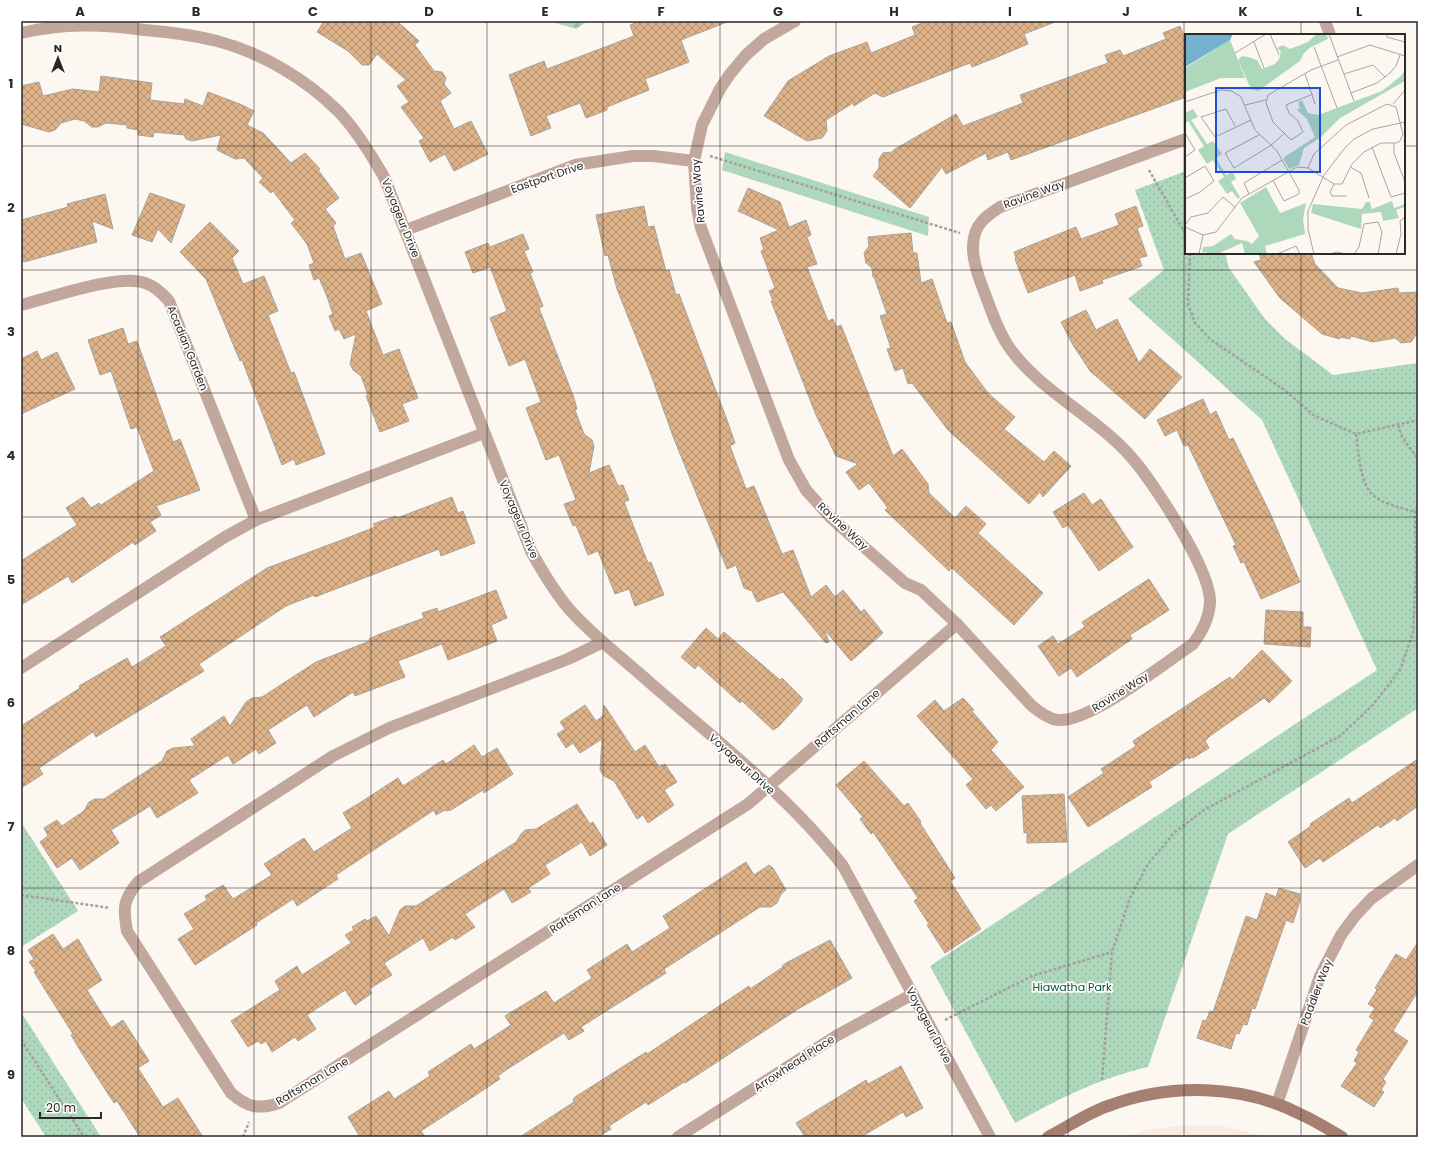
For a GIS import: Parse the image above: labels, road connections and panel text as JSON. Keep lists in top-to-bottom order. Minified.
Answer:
{"streets":{"street":["Eastport Drive","Ravine Way","Voyageur Drive","Acadian Garden","Raftsman Lane","Paddler Way","Arrowhead Place"]},"crossings":[["Eastport Drive","Ravine Way"],["Eastport Drive","Voyageur Drive"],["Ravine Way","Raftsman Lane"],["Voyageur Drive","Raftsman Lane"],["Voyageur Drive","Arrowhead Place"]],"parks":["Hiawatha Park"],"scale_bar":"20 m","north":"top","grid":{"columns":["A","B","C","D","E","F","G","H","I","J","K","L"],"rows":["1","2","3","4","5","6","7","8","9"]}}
